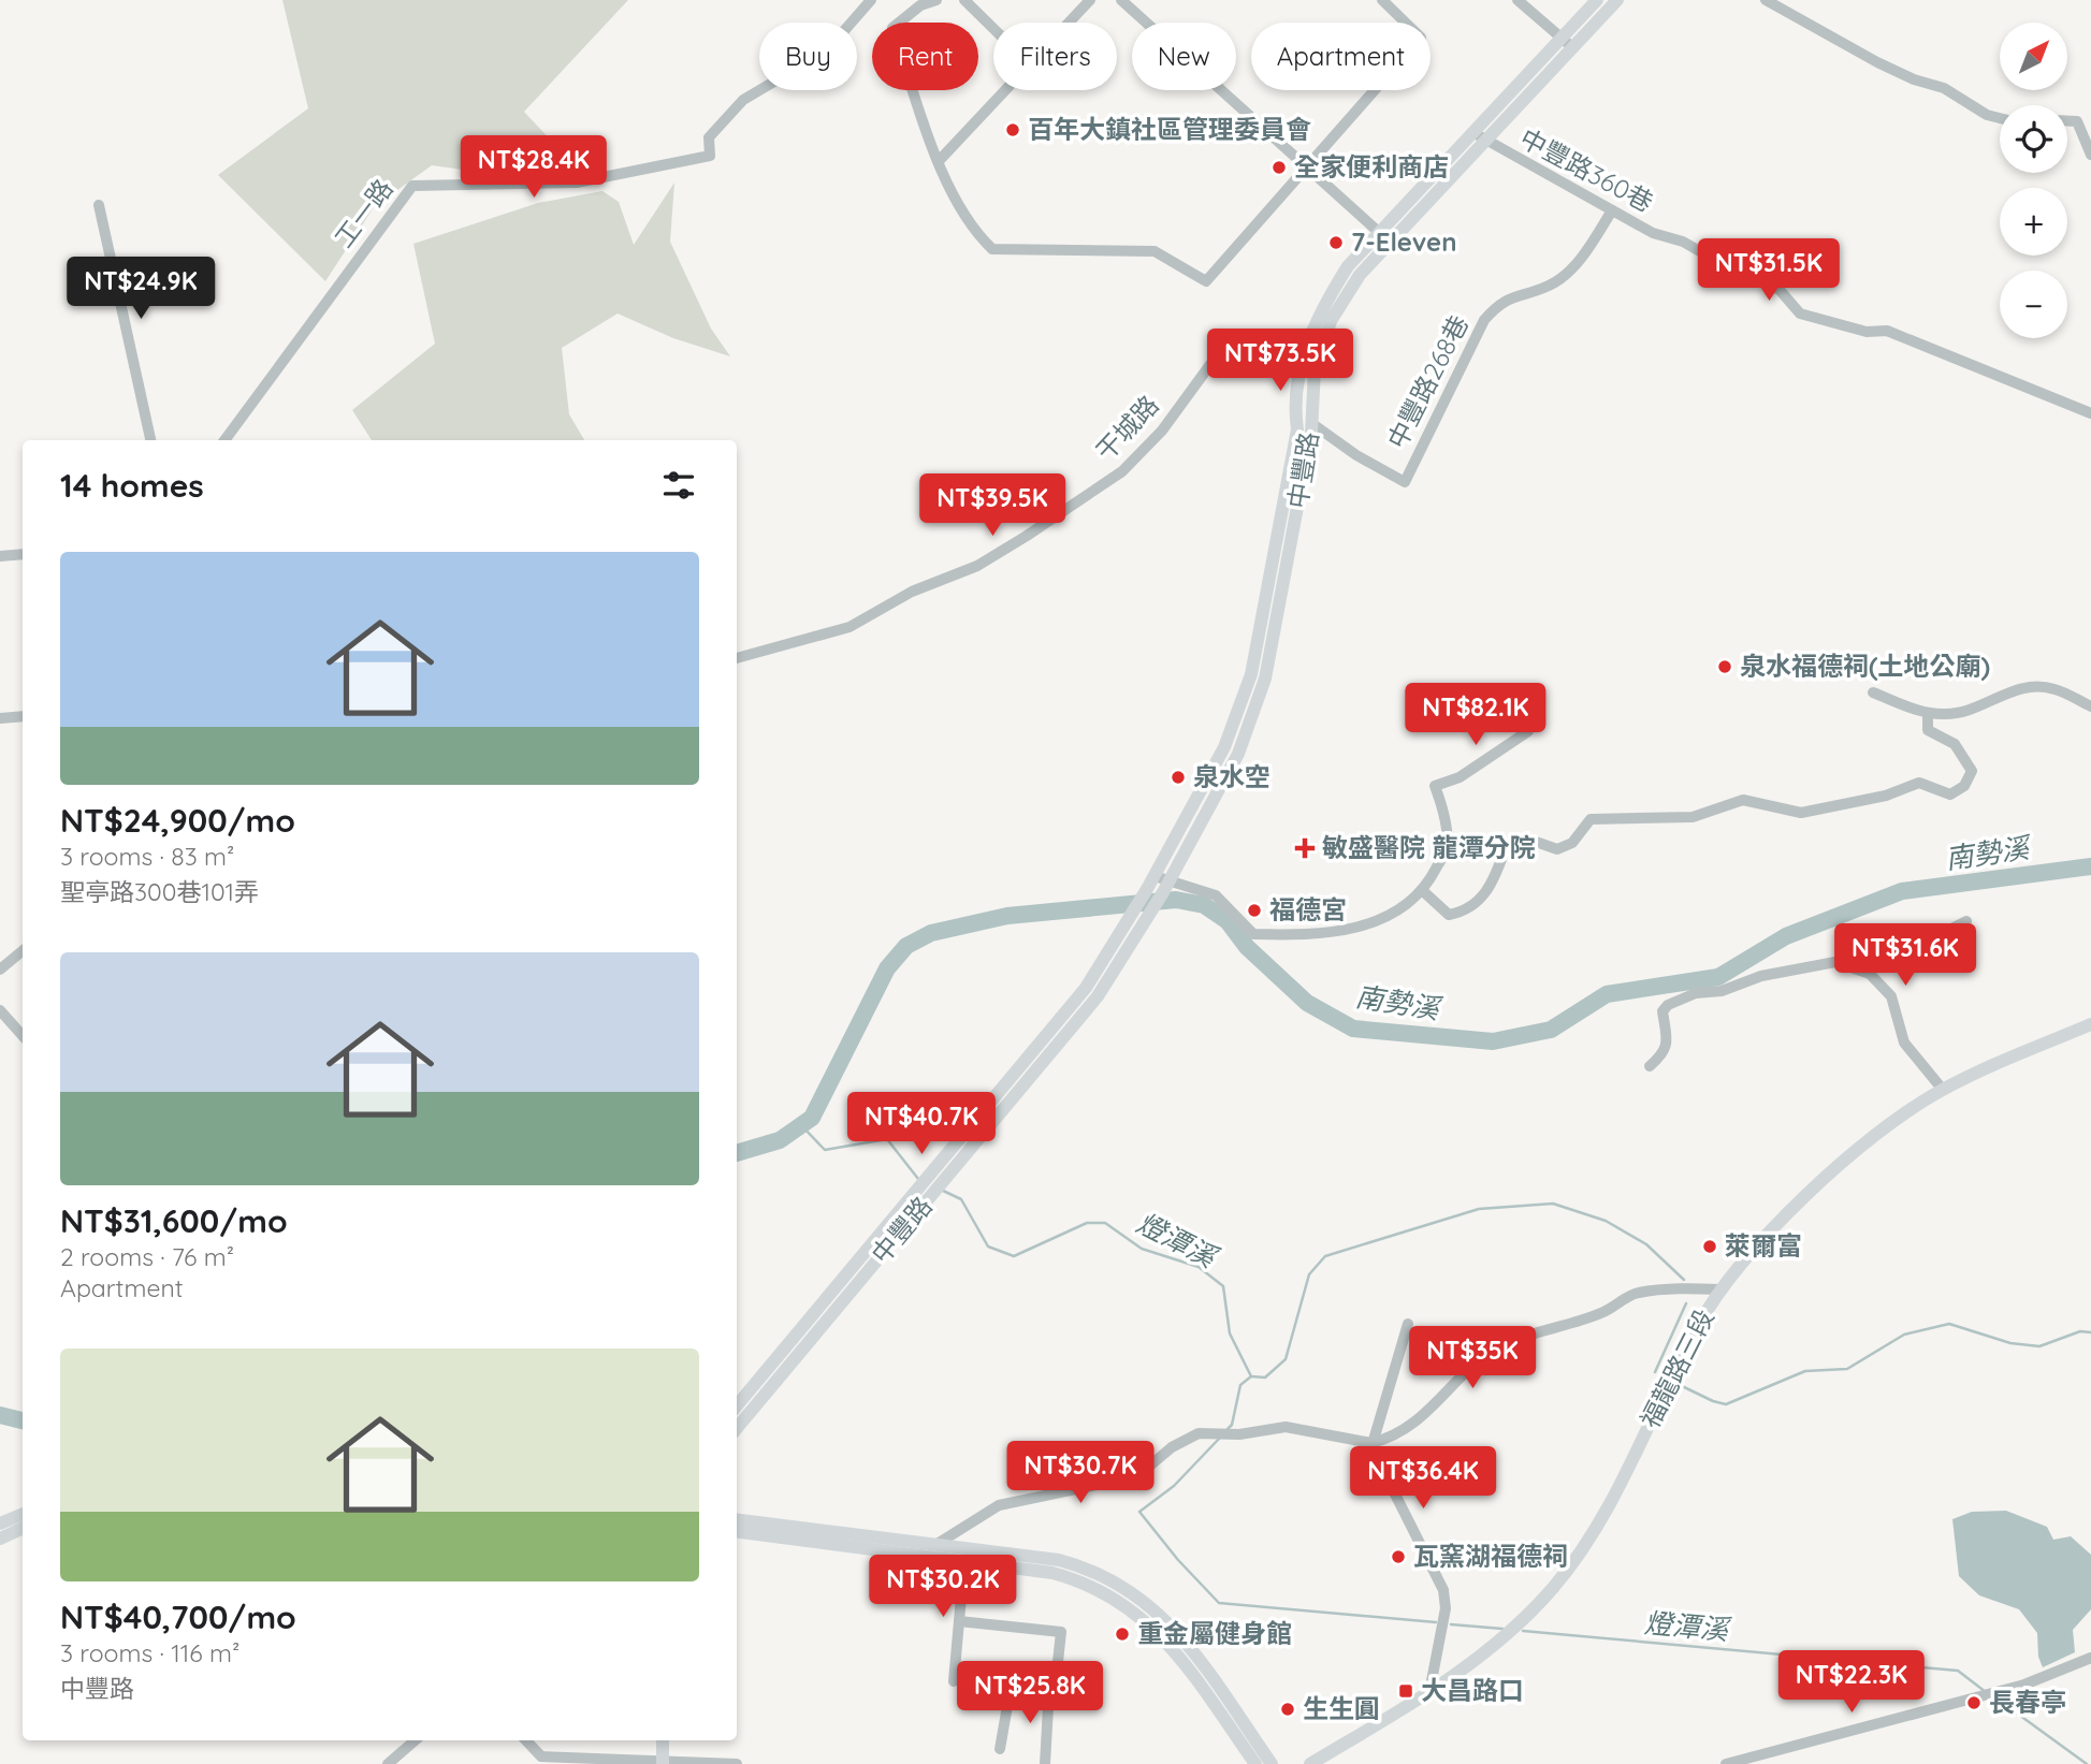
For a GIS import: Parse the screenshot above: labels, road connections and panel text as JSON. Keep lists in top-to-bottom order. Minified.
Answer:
{"streets":{"main road":["中豐路","福龍路三段"],"street":["中豐路360巷","工一路","中豐路268巷","干城路"]},"crossings":[["中豐路360巷","中豐路268巷"],["中豐路360巷","中豐路"],["中豐路268巷","中豐路"]],"water":["南勢溪","燈潭溪"],"places":{"other":["百年大鎮社區管理委員會","全家便利商店","7-Eleven","泉水福德祠(土地公廟)","泉水空","福德宮","萊爾富","瓦窯湖福德祠","重金屬健身館","長春亭","生生圓"],"health":["敏盛醫院 龍潭分院"],"transit":["大昌路口"]},"north":"top right","page":{"map_buttons":["+","−"],"chip":["Buy","Rent","Filters","New","Apartment"],"price":["NT$28.4K","NT$31.5K","NT$24.9K","NT$73.5K","NT$39.5K","NT$82.1K","NT$31.6K","NT$40.7K","NT$35K","NT$30.7K","NT$36.4K","NT$30.2K","NT$22.3K","NT$25.8K"],"heading":"14 homes","list":[{"name":"NT$24,900/mo","note":"3 rooms · 83 m² · 聖亭路300巷101弄"},{"name":"NT$31,600/mo","note":"2 rooms · 76 m² · Apartment"},{"name":"NT$40,700/mo","note":"3 rooms · 116 m² · 中豐路"}]}}
